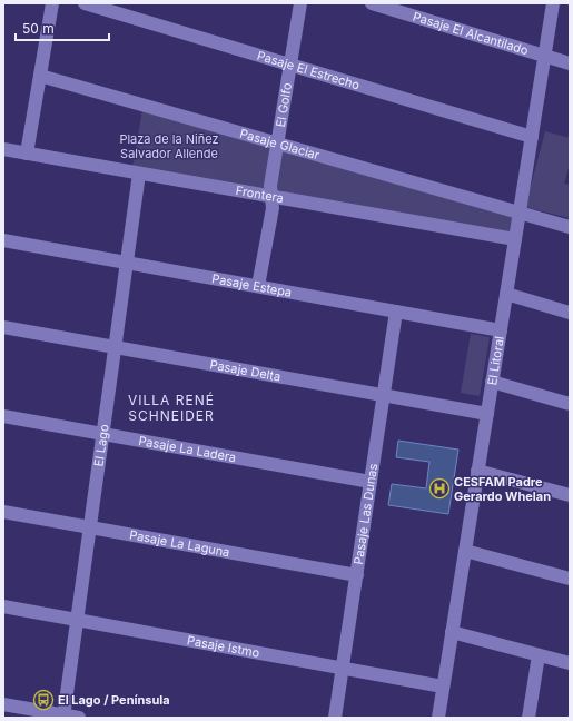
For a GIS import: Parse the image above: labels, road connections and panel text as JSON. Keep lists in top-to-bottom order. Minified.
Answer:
{"streets":{"street":["Pasaje El Alcantilado","Pasaje El Estrecho","El Golfo","Pasaje Glaciar","Frontera","Pasaje Estepa","El Litoral","Pasaje Delta","El Lago","Pasaje La Ladera","Pasaje Las Dunas","Pasaje La Laguna","Pasaje Istmo"]},"crossings":[["Pasaje El Alcantilado","El Litoral"],["Pasaje El Estrecho","El Golfo"],["Pasaje El Estrecho","El Litoral"],["El Golfo","Pasaje Glaciar"],["El Golfo","Frontera"],["El Golfo","Pasaje Estepa"],["Pasaje Glaciar","El Litoral"],["Frontera","El Litoral"],["Frontera","El Lago"],["Pasaje Estepa","El Litoral"],["Pasaje Estepa","El Lago"],["Pasaje Estepa","Pasaje Las Dunas"],["El Litoral","Pasaje Delta"],["El Litoral","Pasaje Istmo"],["Pasaje Delta","El Lago"],["Pasaje Delta","Pasaje Las Dunas"],["El Lago","Pasaje La Ladera"],["El Lago","Pasaje La Laguna"],["El Lago","Pasaje Istmo"],["Pasaje La Ladera","Pasaje Las Dunas"],["Pasaje Las Dunas","Pasaje La Laguna"],["Pasaje Las Dunas","Pasaje Istmo"]],"districts":["VILLA RENÉ SCHNEIDER"],"parks":["Plaza de la Niñez Salvador Allende"],"places":{"hospital":["CESFAM Padre Gerardo Whelan"],"bus stop":["El Lago / Península"]},"scale_bar":"50 m"}
